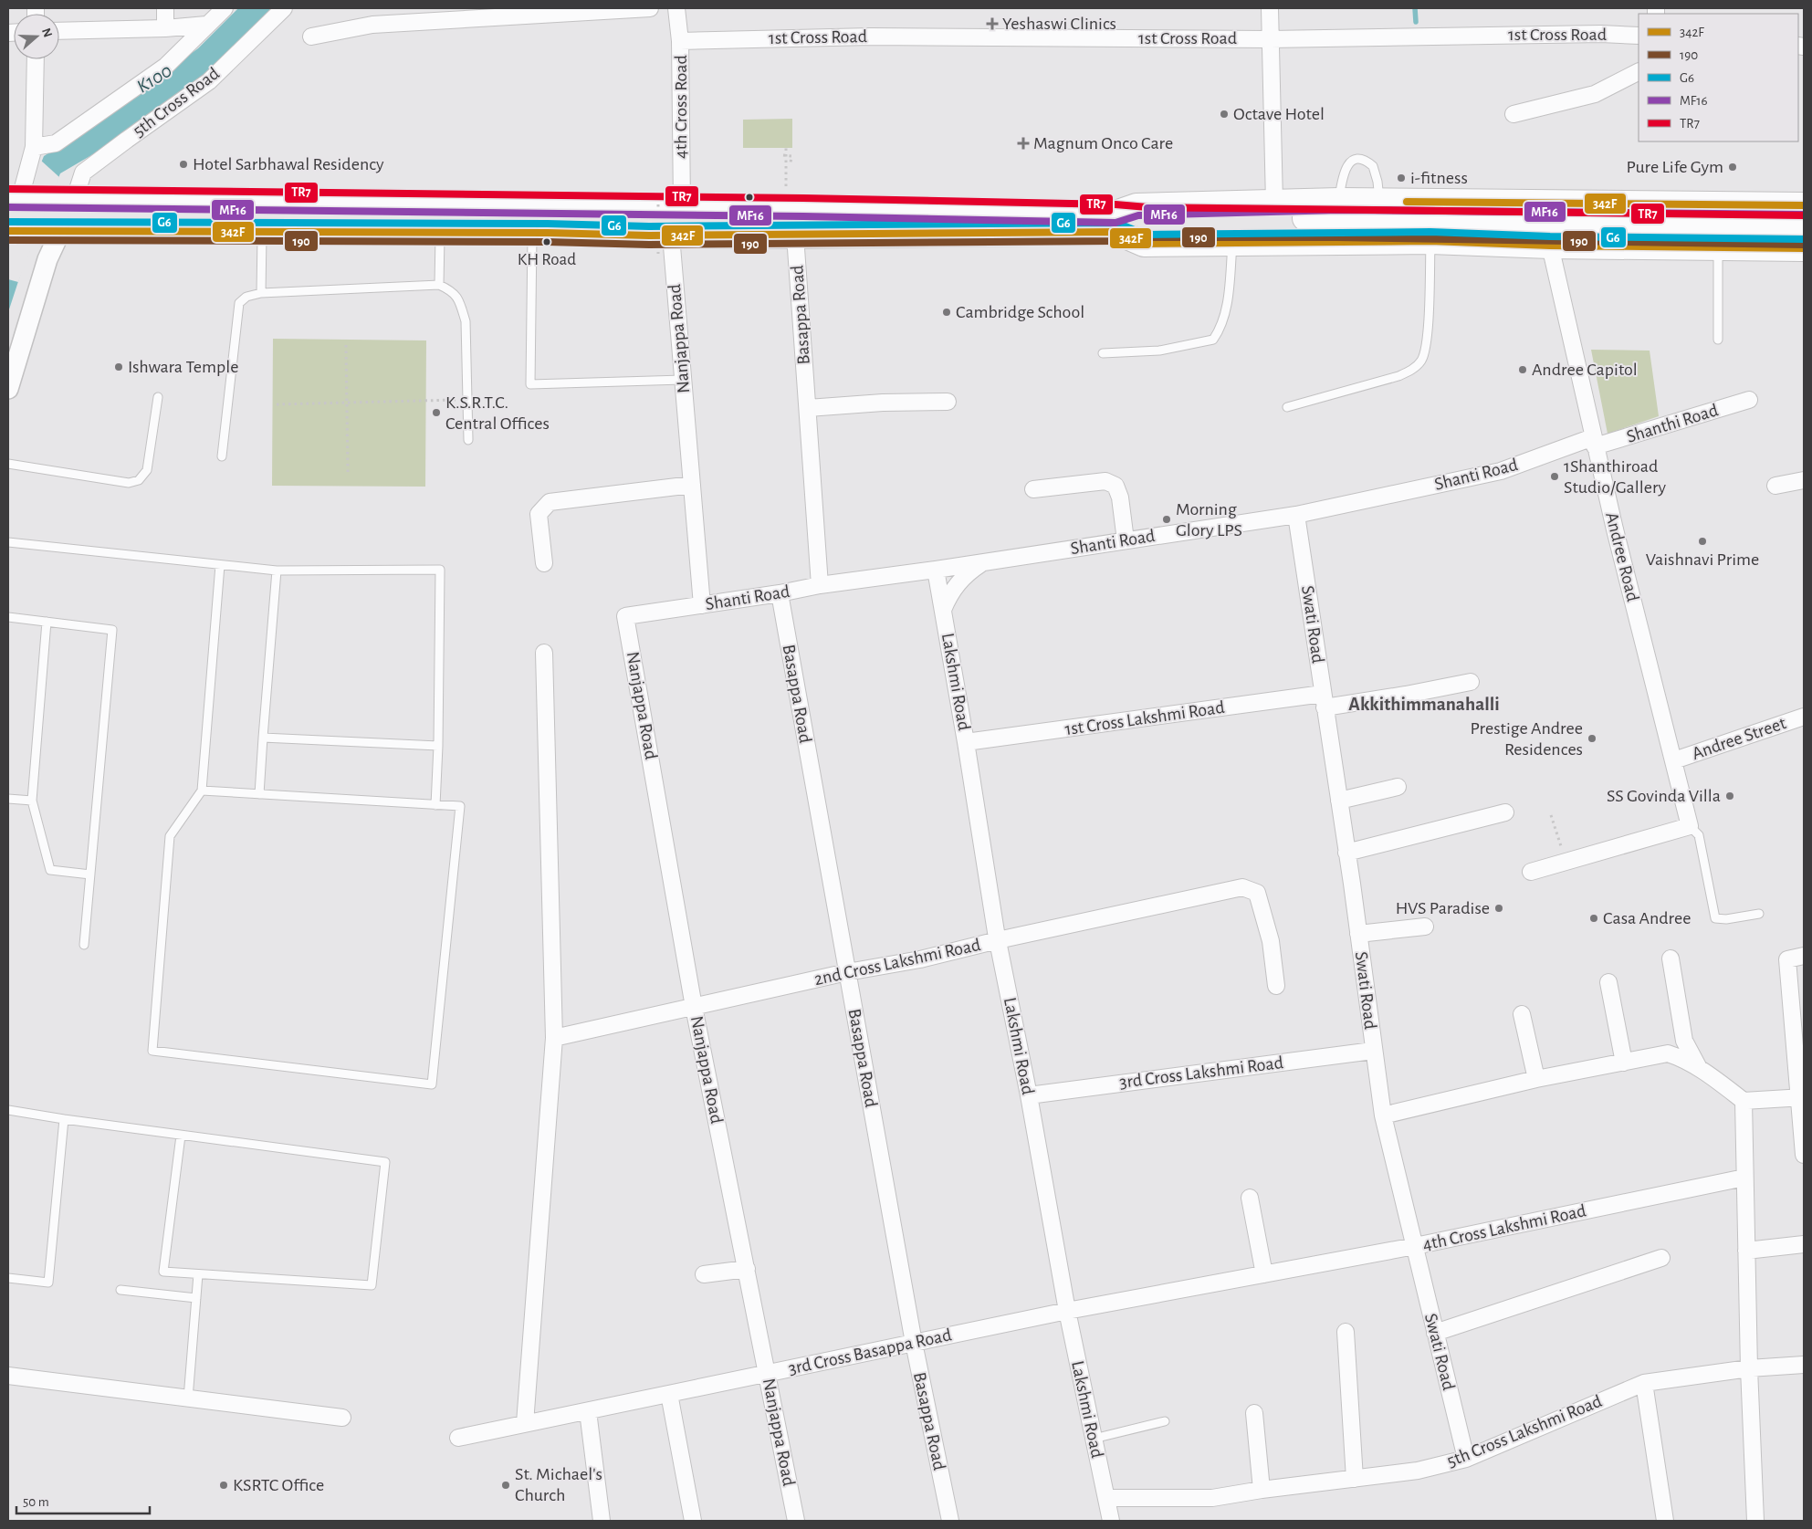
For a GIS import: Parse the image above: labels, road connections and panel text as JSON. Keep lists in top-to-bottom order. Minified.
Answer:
{"streets":{"street":["1st Cross Road","5th Cross Road","4th Cross Road","Basappa Road","Nanjappa Road","Shanthi Road","Shanti Road","Andree Road","Swati Road","Lakshmi Road","1st Cross Lakshmi Road","Andree Street","2nd Cross Lakshmi Road","3rd Cross Lakshmi Road","4th Cross Lakshmi Road","3rd Cross Basappa Road","5th Cross Lakshmi Road"]},"crossings":[["1st Cross Road","4th Cross Road"],["Basappa Road","Shanti Road"],["Basappa Road","2nd Cross Lakshmi Road"],["Basappa Road","3rd Cross Basappa Road"],["Nanjappa Road","Shanti Road"],["Nanjappa Road","2nd Cross Lakshmi Road"],["Nanjappa Road","3rd Cross Basappa Road"],["Shanthi Road","Shanti Road"],["Shanthi Road","Andree Road"],["Shanti Road","Andree Road"],["Shanti Road","Swati Road"],["Shanti Road","Lakshmi Road"],["Andree Road","Andree Street"],["Swati Road","1st Cross Lakshmi Road"],["Swati Road","3rd Cross Lakshmi Road"],["Swati Road","4th Cross Lakshmi Road"],["Swati Road","5th Cross Lakshmi Road"],["Lakshmi Road","1st Cross Lakshmi Road"],["Lakshmi Road","2nd Cross Lakshmi Road"],["Lakshmi Road","3rd Cross Lakshmi Road"],["Lakshmi Road","4th Cross Lakshmi Road"],["Lakshmi Road","3rd Cross Basappa Road"],["Lakshmi Road","5th Cross Lakshmi Road"],["4th Cross Lakshmi Road","3rd Cross Basappa Road"]],"districts":["Akkithimmanahalli"],"water":["K100"],"places":{"health":["Yeshaswi Clinics","Magnum Onco Care"],"other":["Octave Hotel","Hotel Sarbhawal Residency","Pure Life Gym","i-fitness","KH Road","Cambridge School","Ishwara Temple","Andree Capitol","K.S.R.T.C. Central Offices","1Shanthiroad Studio/Gallery","Morning Glory LPS","Vaishnavi Prime","Prestige Andree Residences","SS Govinda Villa","HVS Paradise","Casa Andree","KSRTC Office","St. Michael's Church"]},"lines":["transit line TR7","transit line 342F","transit line MF16","transit line G6","transit line 190"],"legend":["342F","190","G6","MF16","TR7"],"scale_bar":"50 m","north":"right"}
